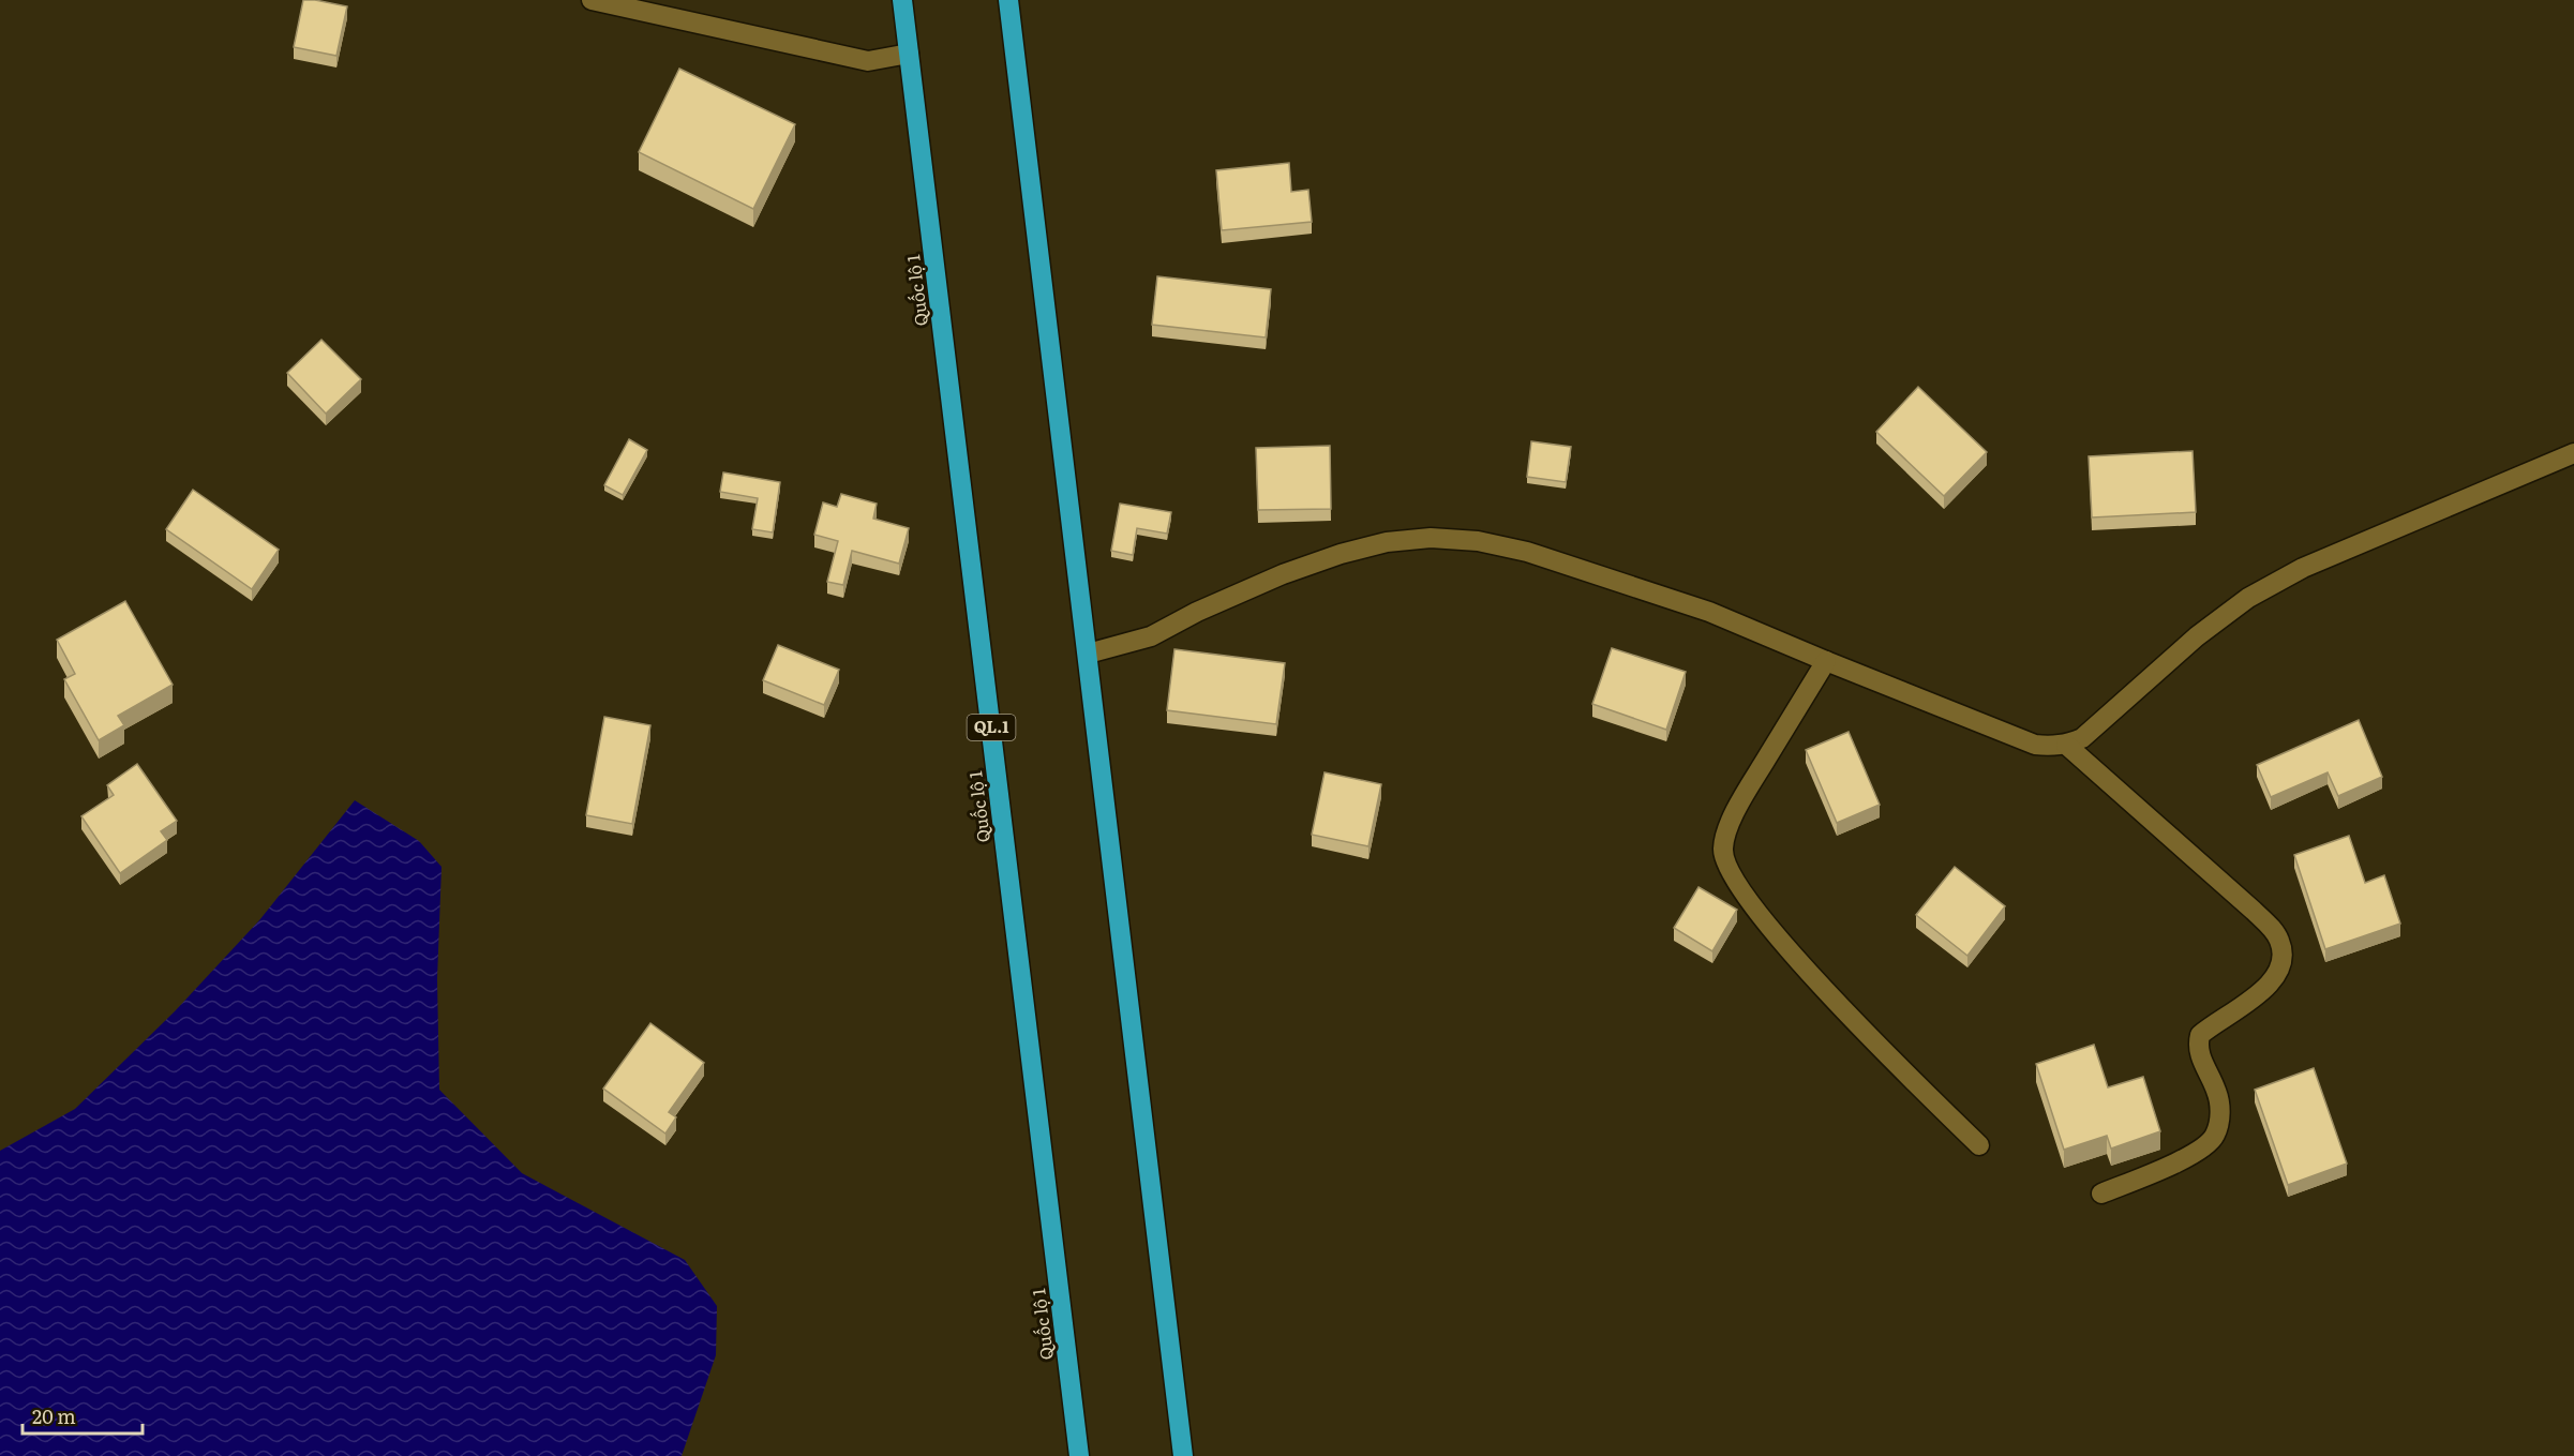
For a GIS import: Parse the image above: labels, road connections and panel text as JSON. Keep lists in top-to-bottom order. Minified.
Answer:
{"streets":{"highway":["Quốc lộ 1","QL.1"]},"scale_bar":"20 m"}
